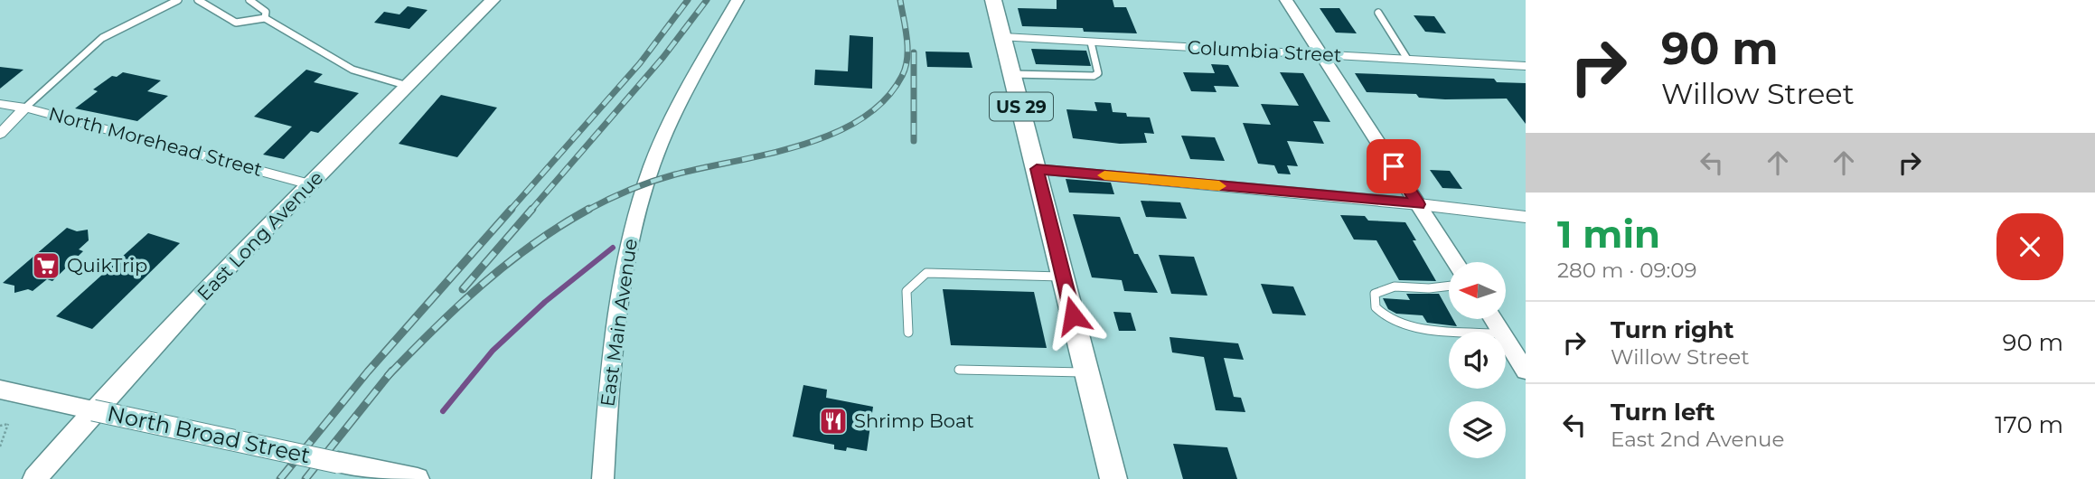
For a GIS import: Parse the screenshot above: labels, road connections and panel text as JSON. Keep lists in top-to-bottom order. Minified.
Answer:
{"streets":{"main road":["US 29","East Long Avenue","North Broad Street"],"street":["Columbia Street","North Morehead Street","East Main Avenue"]},"crossings":[["Columbia Street","US 29"],["North Morehead Street","East Long Avenue"],["East Long Avenue","North Broad Street"]],"places":{"supermarket":["QuikTrip"],"restaurant":["Shrimp Boat"]},"north":"left","page":{"turn":["90 m","Willow Street"],"heading":["1 min","280 m · 09:09"],"list":[{"name":"Turn right","note":"Willow Street","value":"90 m"},{"name":"Turn left","note":"East 2nd Avenue","value":"170 m"}]}}
